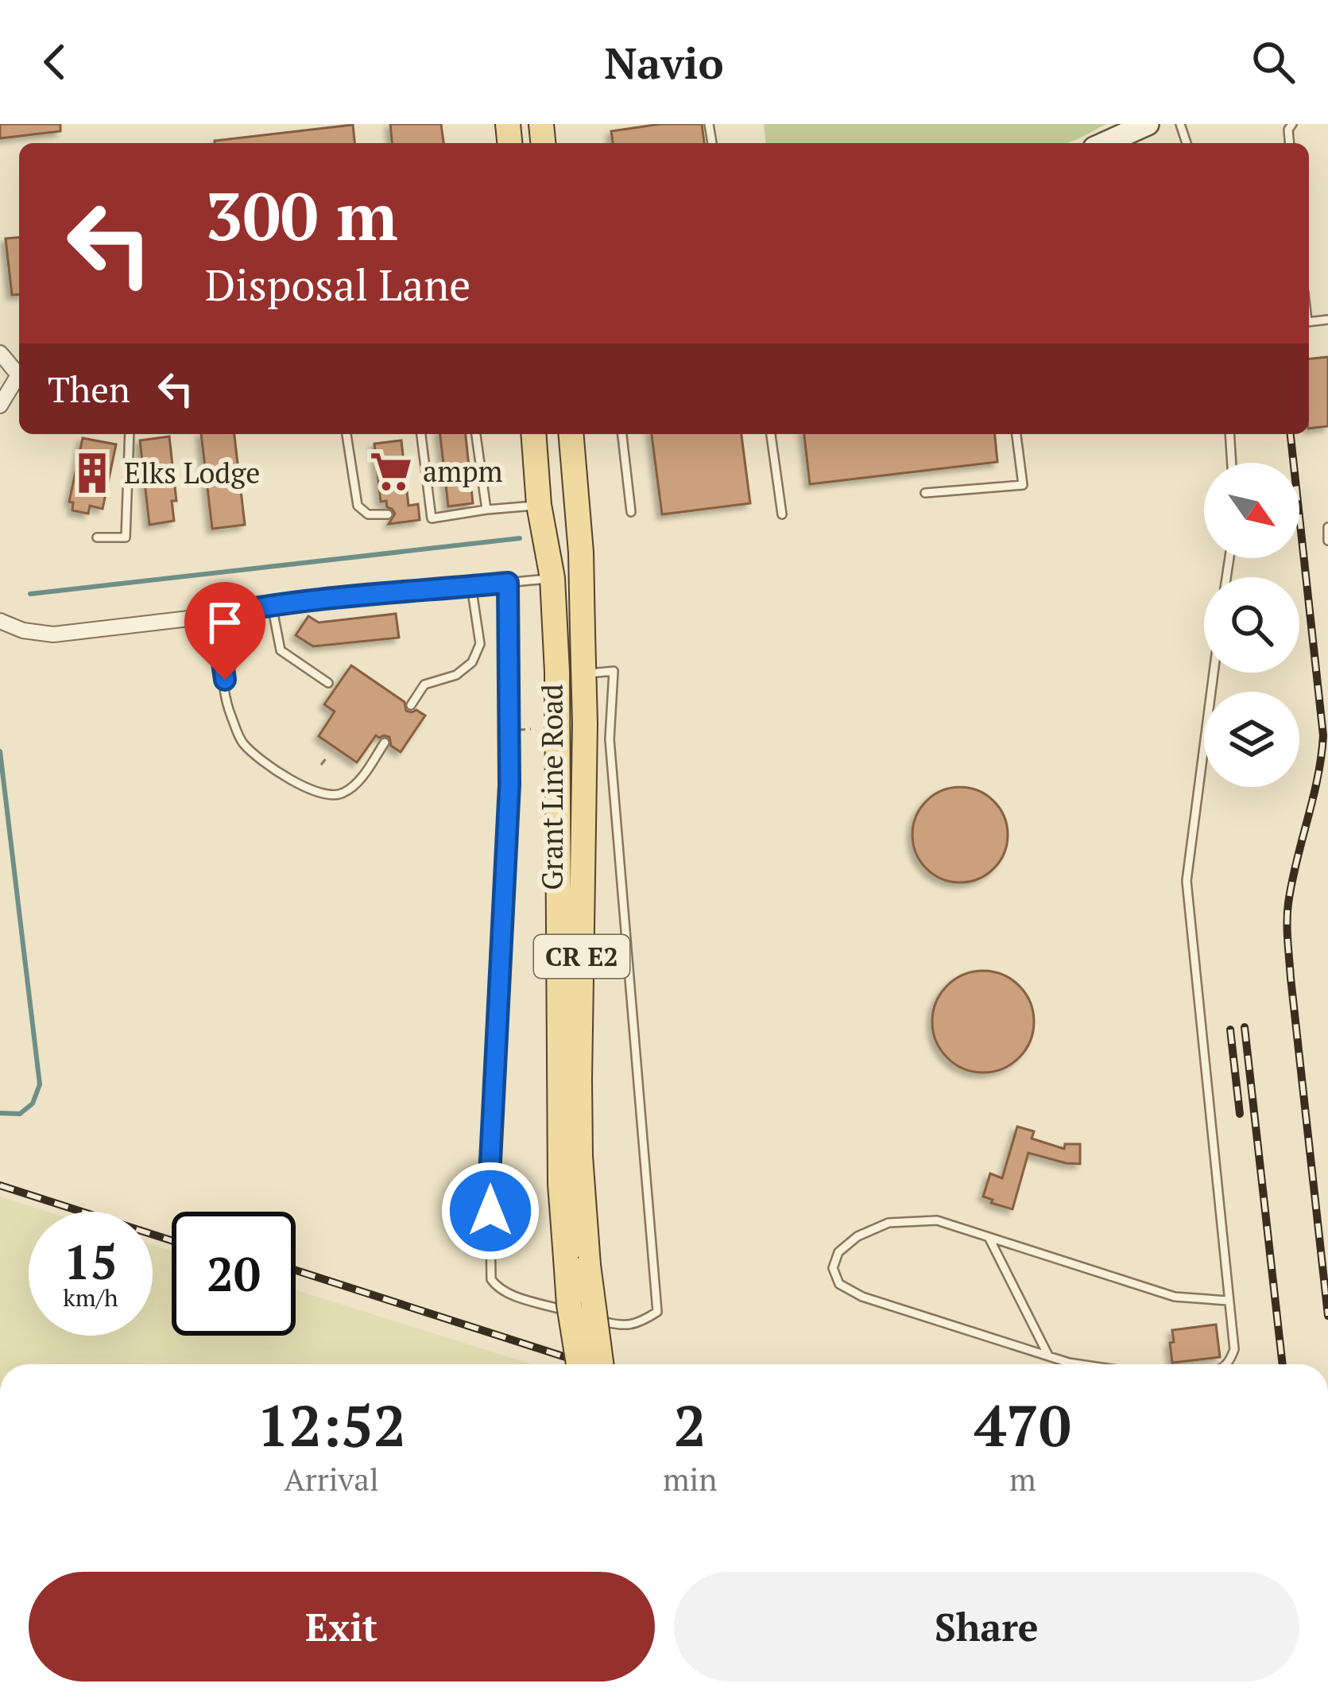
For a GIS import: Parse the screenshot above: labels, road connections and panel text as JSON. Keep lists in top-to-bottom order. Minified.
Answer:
{"streets":{"main road":["Grant Line Road","CR E2"]},"places":{"supermarket":["ampm"],"building":["Elks Lodge"]},"north":"bottom right","page":{"header":"Navio","turn":["300 m","Disposal Lane"],"then":"Then","speed":"15 km/h","limit":"20","eta":["12:52","Arrival","2","min","470","m"],"buttons":["Exit","Share"]}}
